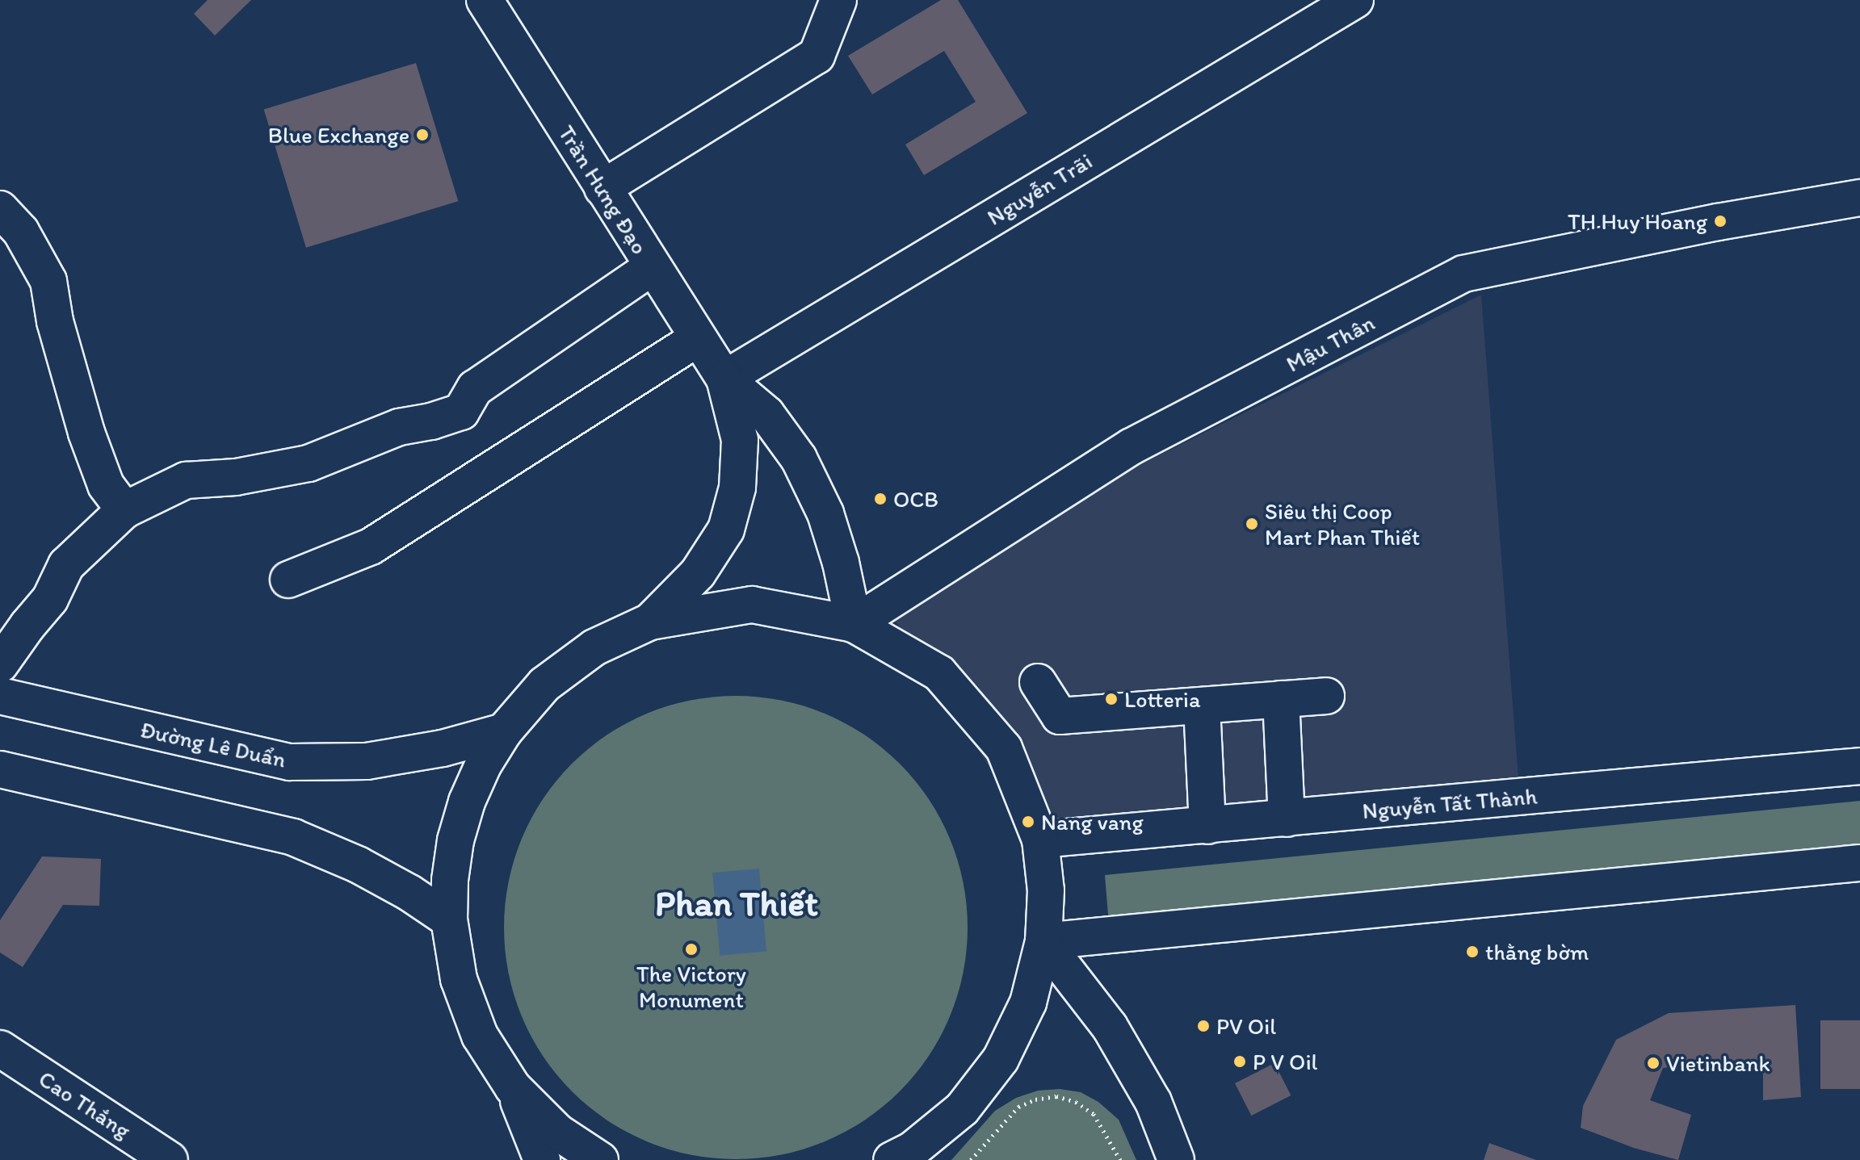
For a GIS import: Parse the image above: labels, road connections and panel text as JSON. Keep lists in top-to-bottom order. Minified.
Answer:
{"streets":{"main road":["Nguyễn Trãi","Trần Hưng Đạo","Mậu Thân","Đường Lê Duẩn","Nguyễn Tất Thành","Cao Thắng"]},"crossings":[["Nguyễn Trãi","Trần Hưng Đạo"],["Trần Hưng Đạo","Mậu Thân"]],"districts":["Phan Thiết"],"places":["Blue Exchange","TH Huy Hoang","OCB","Siêu thị Coop Mart Phan Thiết","Lotteria","Nang vang","The Victory Monument","thằng bờm","PV Oil","P V Oil","Vietinbank"]}
